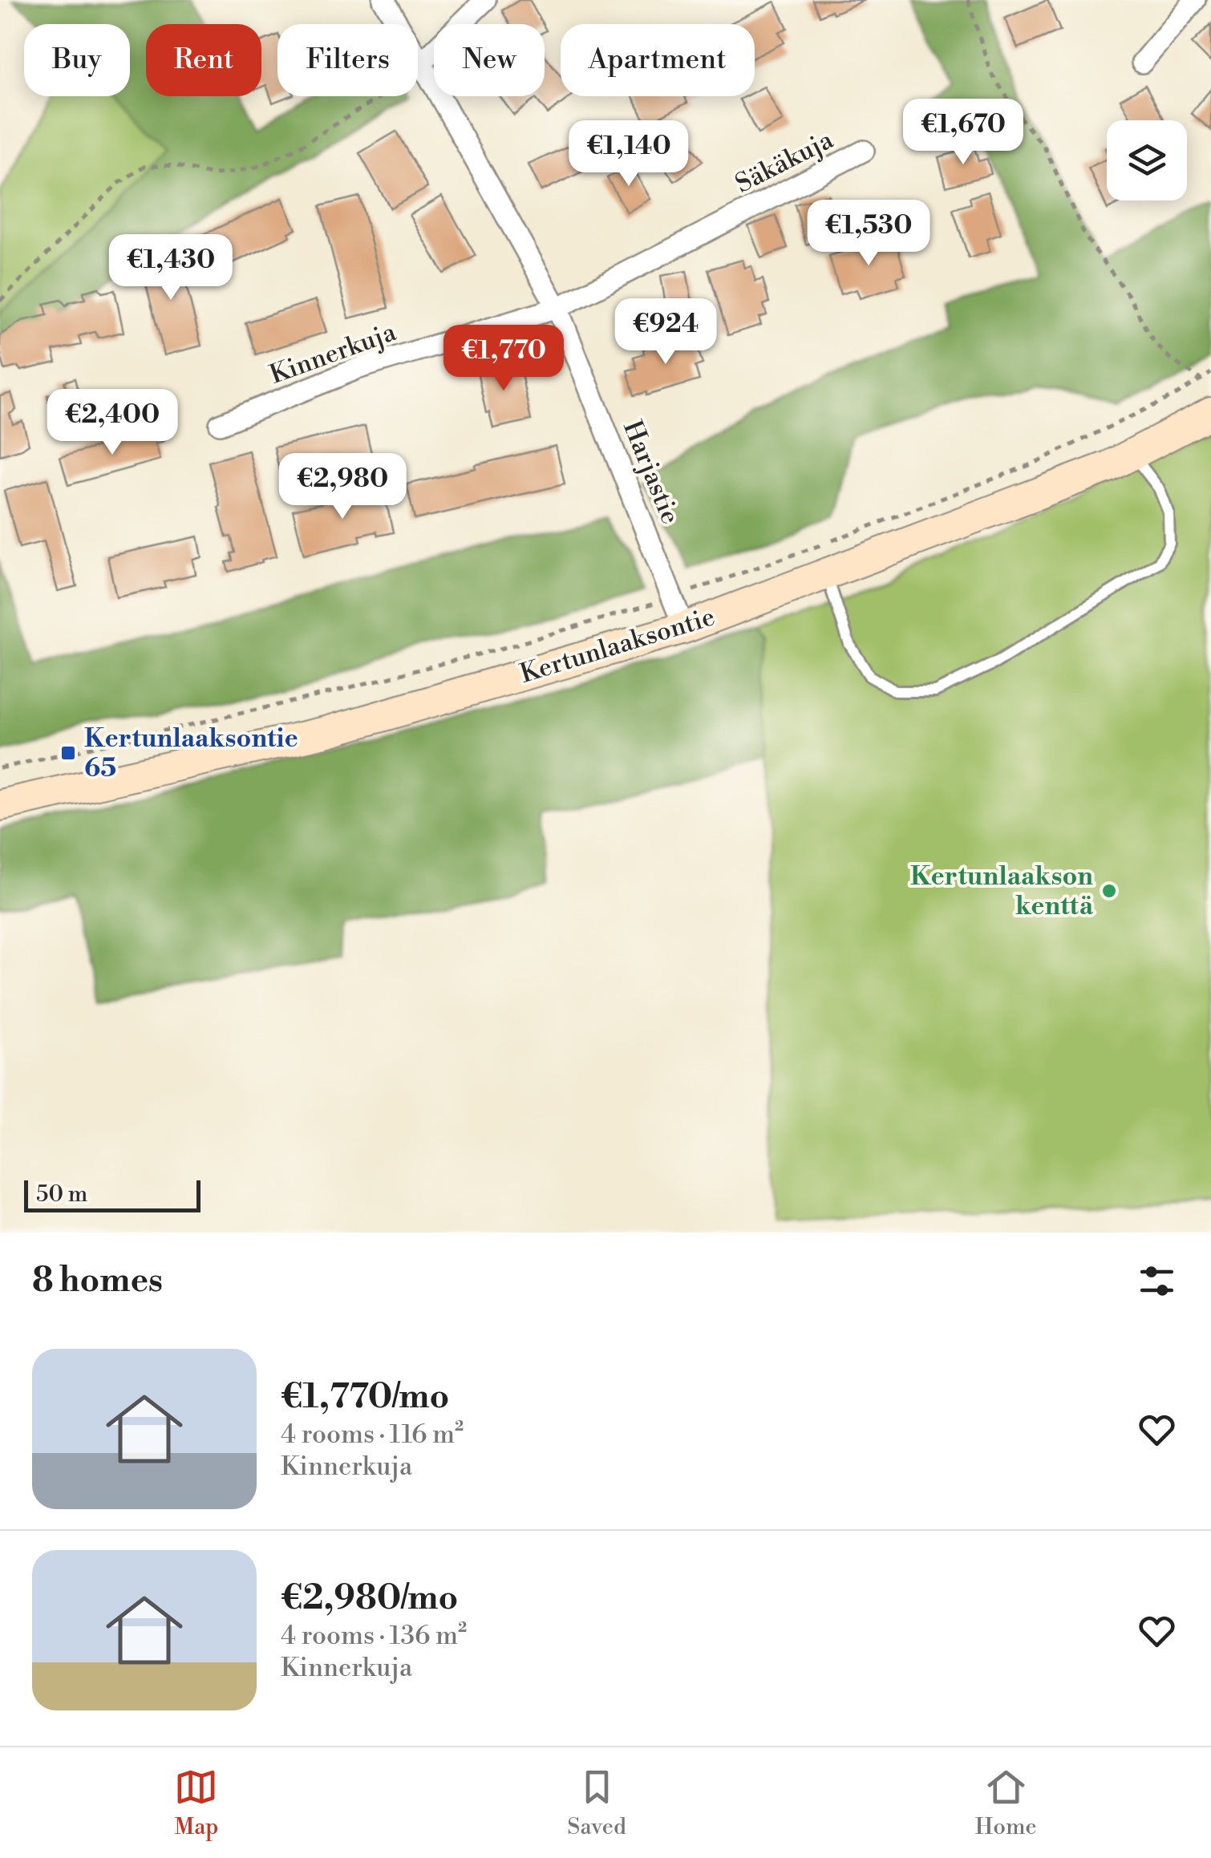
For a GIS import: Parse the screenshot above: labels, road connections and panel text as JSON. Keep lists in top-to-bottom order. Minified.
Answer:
{"streets":{"street":["Säkäkuja","Kinnerkuja","Harjastie","Kertunlaaksontie"]},"crossings":[["Säkäkuja","Kinnerkuja"],["Säkäkuja","Harjastie"],["Kinnerkuja","Harjastie"],["Harjastie","Kertunlaaksontie"]],"places":{"transit":["Kertunlaaksontie 65"],"other":["Kertunlaakson kenttä"]},"scale_bar":"50 m","page":{"chip":["Buy","Rent","Filters","New","Apartment"],"price":["€1,670","€1,140","€1,530","€1,430","€924","€1,770","€2,400","€2,980"],"scale":"50 m","heading":"8 homes","list":[{"name":"€1,770/mo","note":"4 rooms · 116 m² · Kinnerkuja"},{"name":"€2,980/mo","note":"4 rooms · 136 m² · Kinnerkuja"}],"tabs":["Map","Saved","Home"]}}
